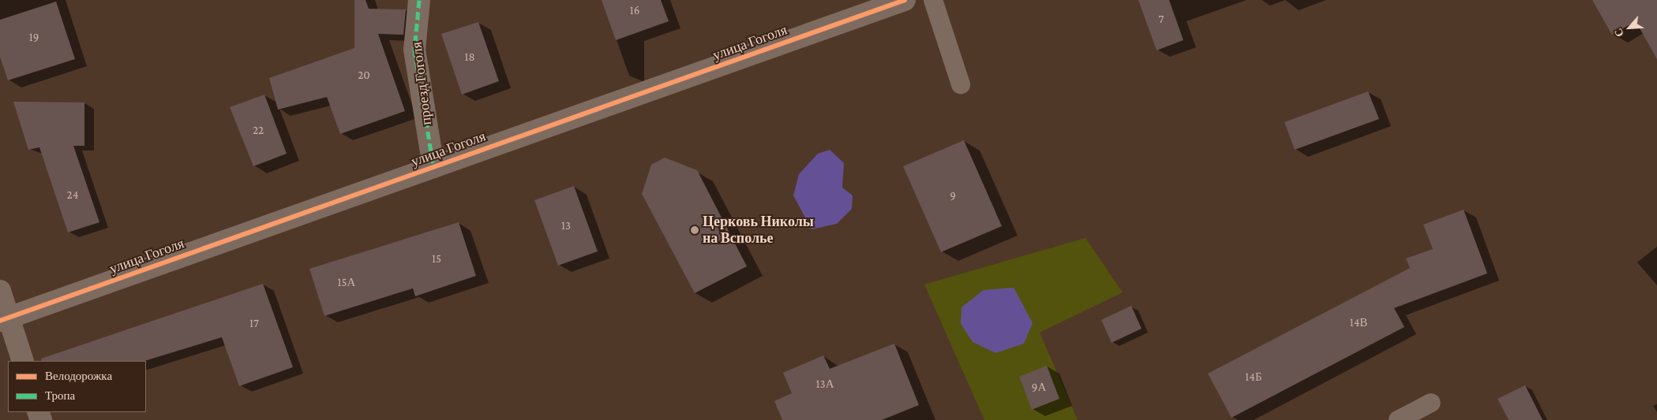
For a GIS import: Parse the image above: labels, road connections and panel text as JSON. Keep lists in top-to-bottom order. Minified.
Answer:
{"streets":{"street":["улица Гоголя","проезд Гоголя"]},"crossings":[["улица Гоголя","проезд Гоголя"]],"places":["Церковь Николы на Всполье"],"house_numbers":["16","7","19","18","20","22","24","9","13","15","15А","14В","17","14Б","13А","9А"],"legend":["Велодорожка","Тропа"],"north":"bottom left"}
